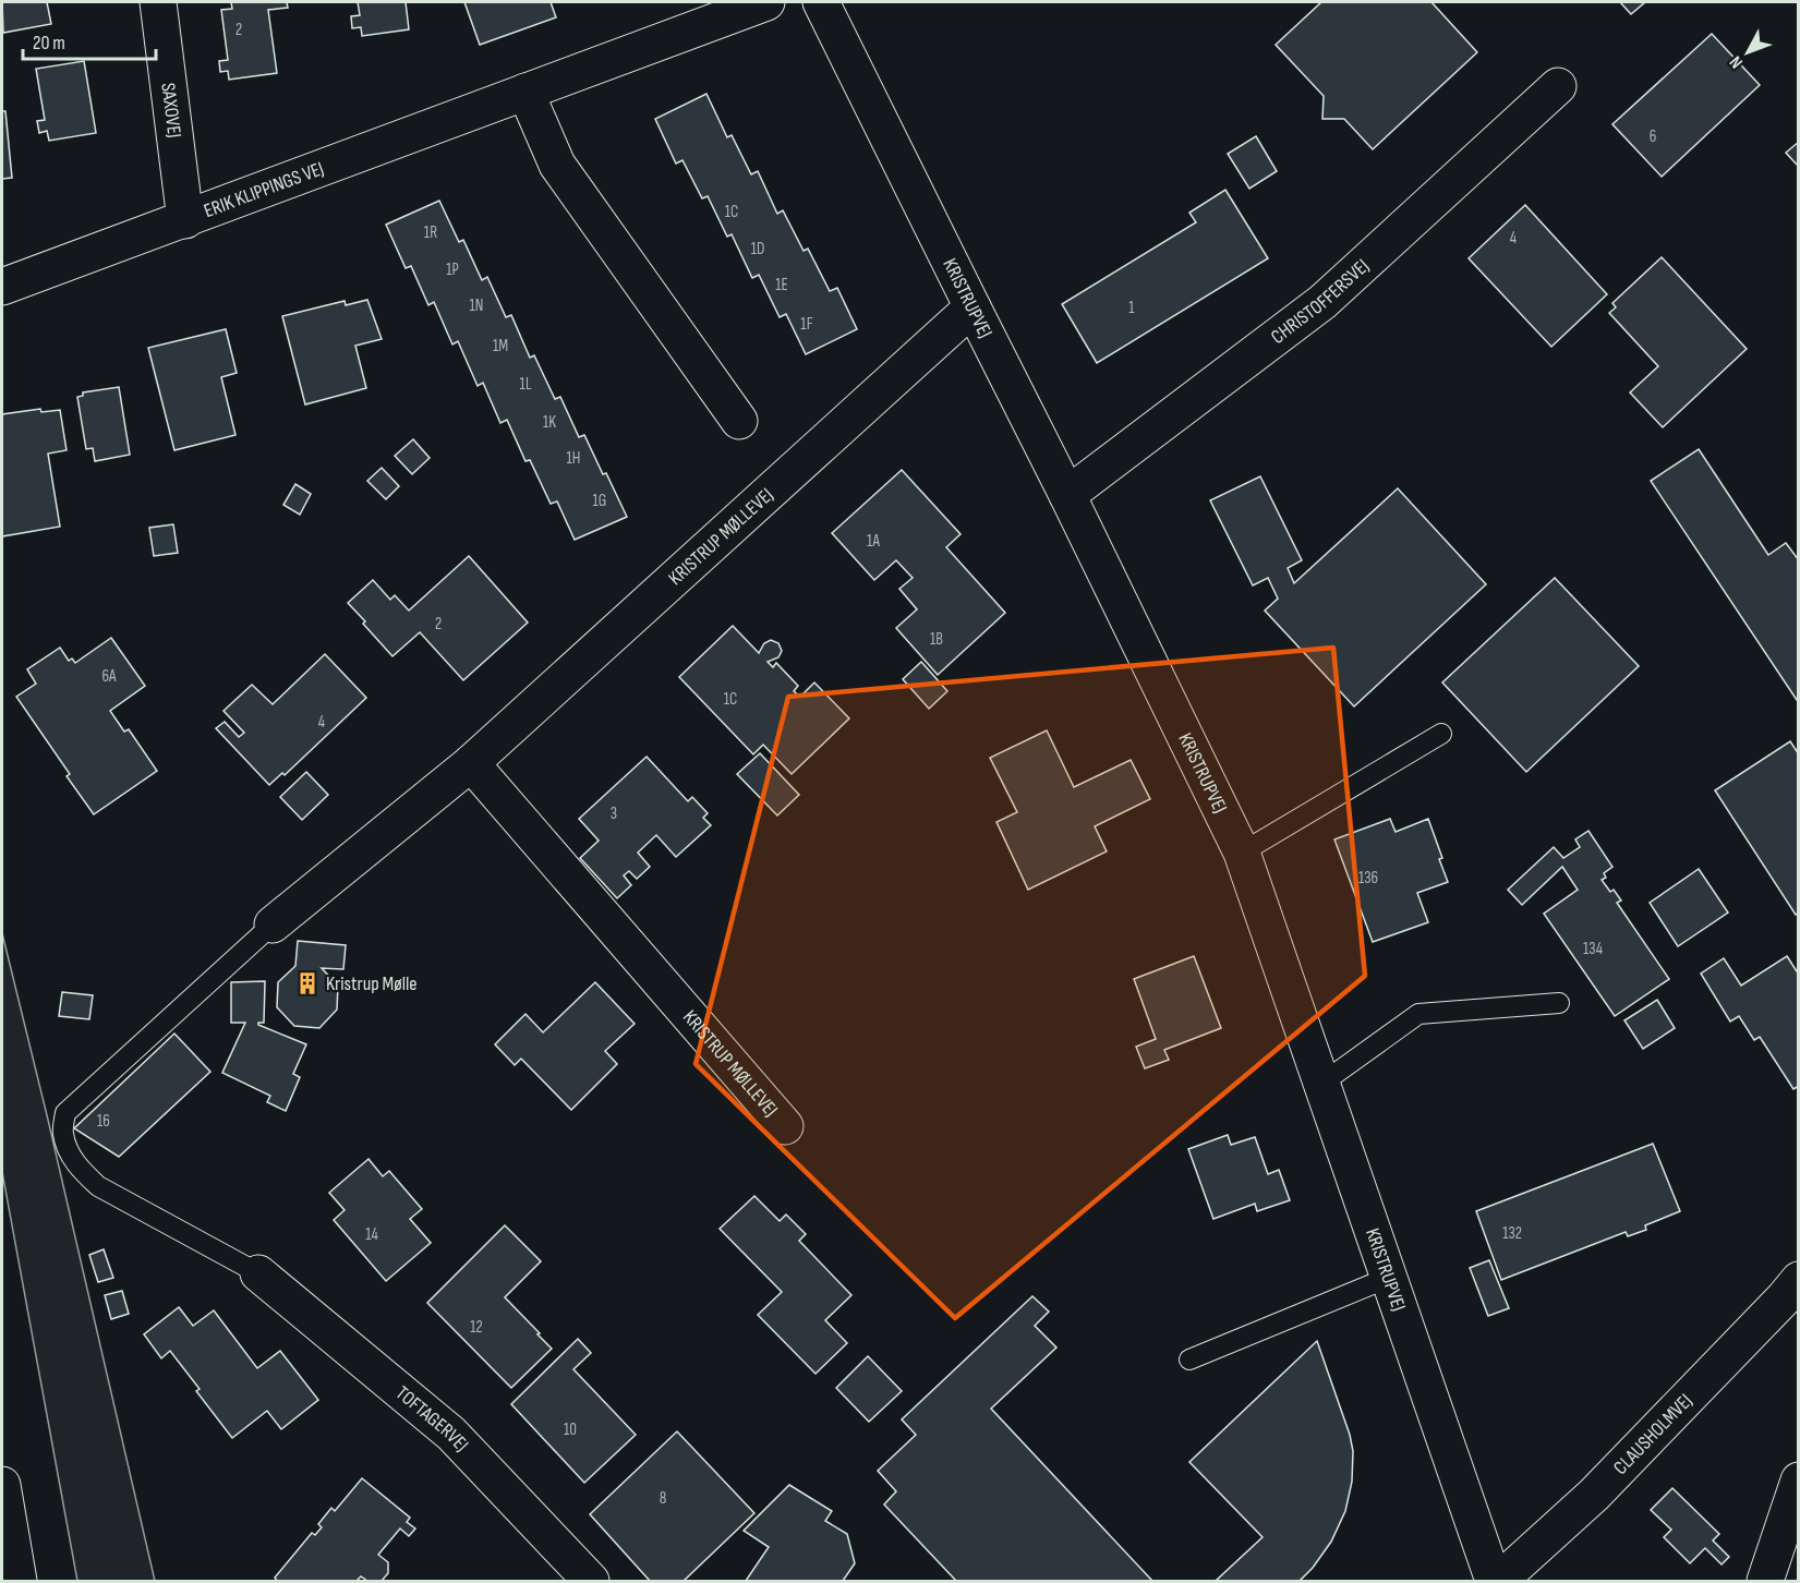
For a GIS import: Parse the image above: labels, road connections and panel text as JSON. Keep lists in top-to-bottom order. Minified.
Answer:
{"streets":{"street":["SAXOVEJ","ERIK KLIPPINGS VEJ","KRISTRUPVEJ","CHRISTOFFERSVEJ","KRISTRUP MØLLEVEJ","TOFTAGERVEJ","CLAUSHOLMVEJ"]},"crossings":[["SAXOVEJ","ERIK KLIPPINGS VEJ"],["KRISTRUPVEJ","CHRISTOFFERSVEJ"],["KRISTRUPVEJ","KRISTRUP MØLLEVEJ"]],"places":{"building":["Kristrup Mølle"]},"house_numbers":["2","6","1C","1R","4","1D","1P","1E","1N","1","1F","1M","1L","1K","1H","1G","1A","2","1B","6A","1C","4","3","136","134","16","132","14","12","10","8"],"scale_bar":"20 m","north":"bottom left"}
